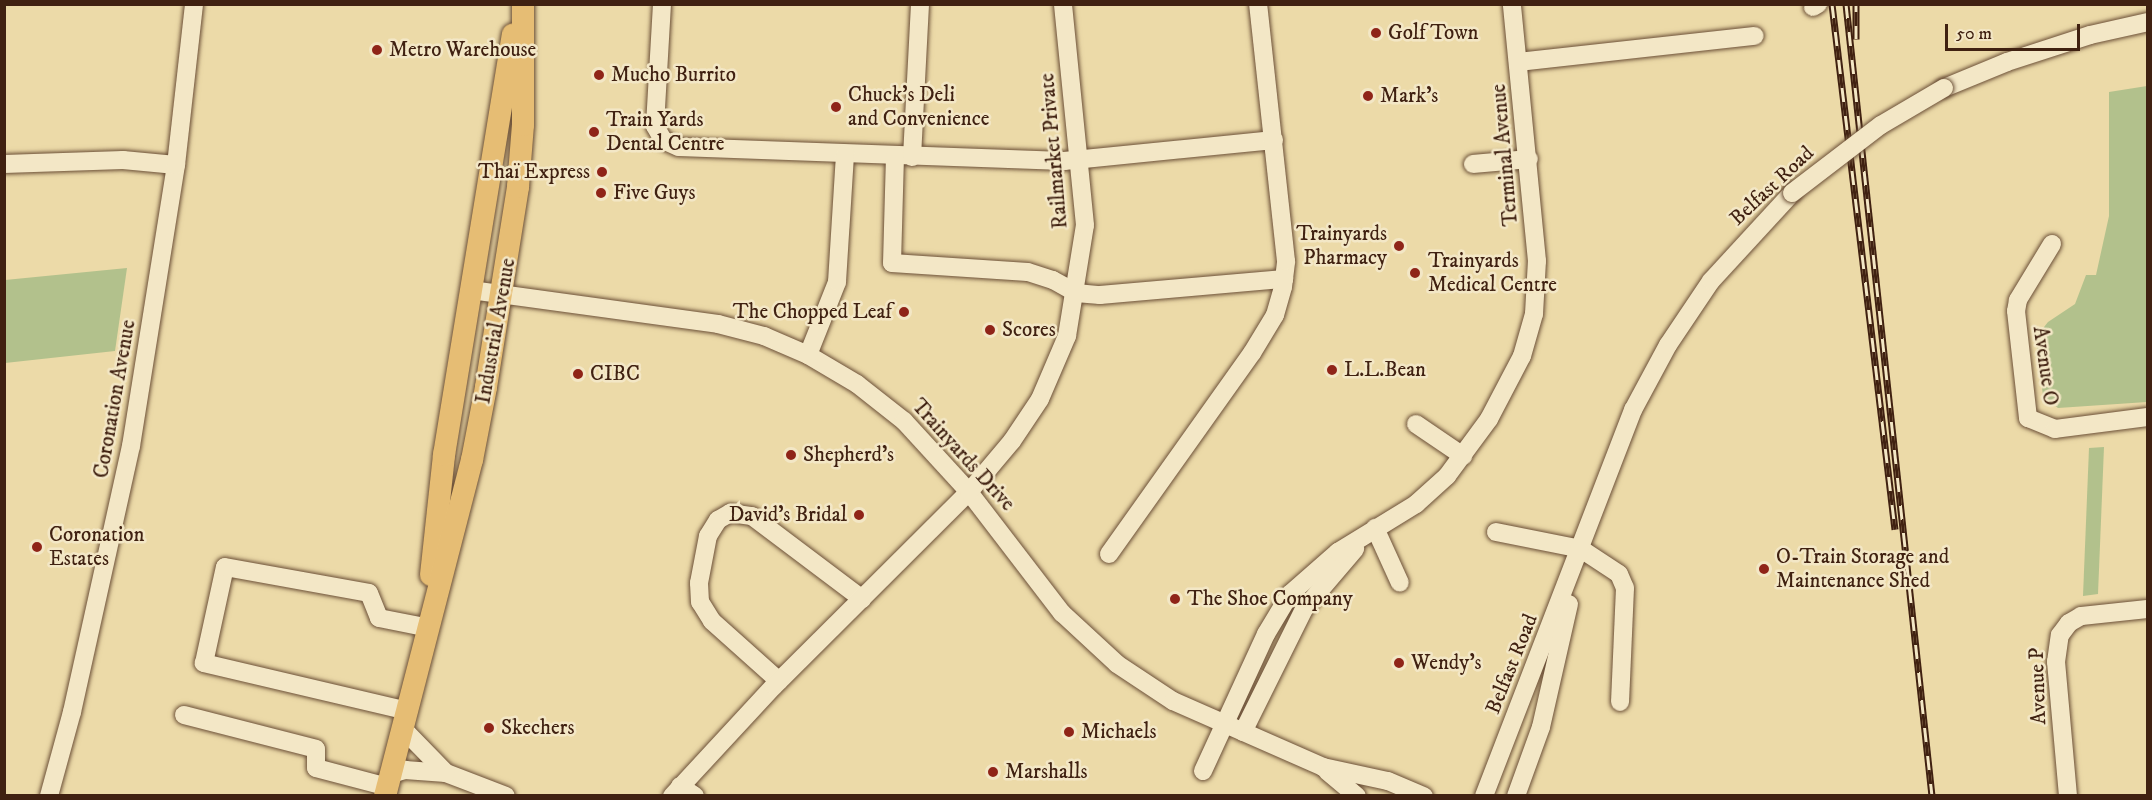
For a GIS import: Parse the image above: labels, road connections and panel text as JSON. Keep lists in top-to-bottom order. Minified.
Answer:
{"streets":{"main road":["Industrial Avenue"],"street":["Railmarket Private","Terminal Avenue","Belfast Road","Avenue O","Coronation Avenue","Trainyards Drive","Avenue P"]},"crossings":[["Railmarket Private","Trainyards Drive"],["Terminal Avenue","Trainyards Drive"],["Industrial Avenue","Trainyards Drive"]],"places":["Golf Town","Metro Warehouse","Mucho Burrito","Mark's","Chuck's Deli and Convenience","Train Yards Dental Centre","Thaï Express","Five Guys","Trainyards Pharmacy","Trainyards Medical Centre","The Chopped Leaf","Scores","L.L.Bean","CIBC","Shepherd's","David's Bridal","Coronation Estates","O-Train Storage and Maintenance Shed","The Shoe Company","Wendy's","Skechers","Michaels","Marshalls"],"scale_bar":"50 m"}
